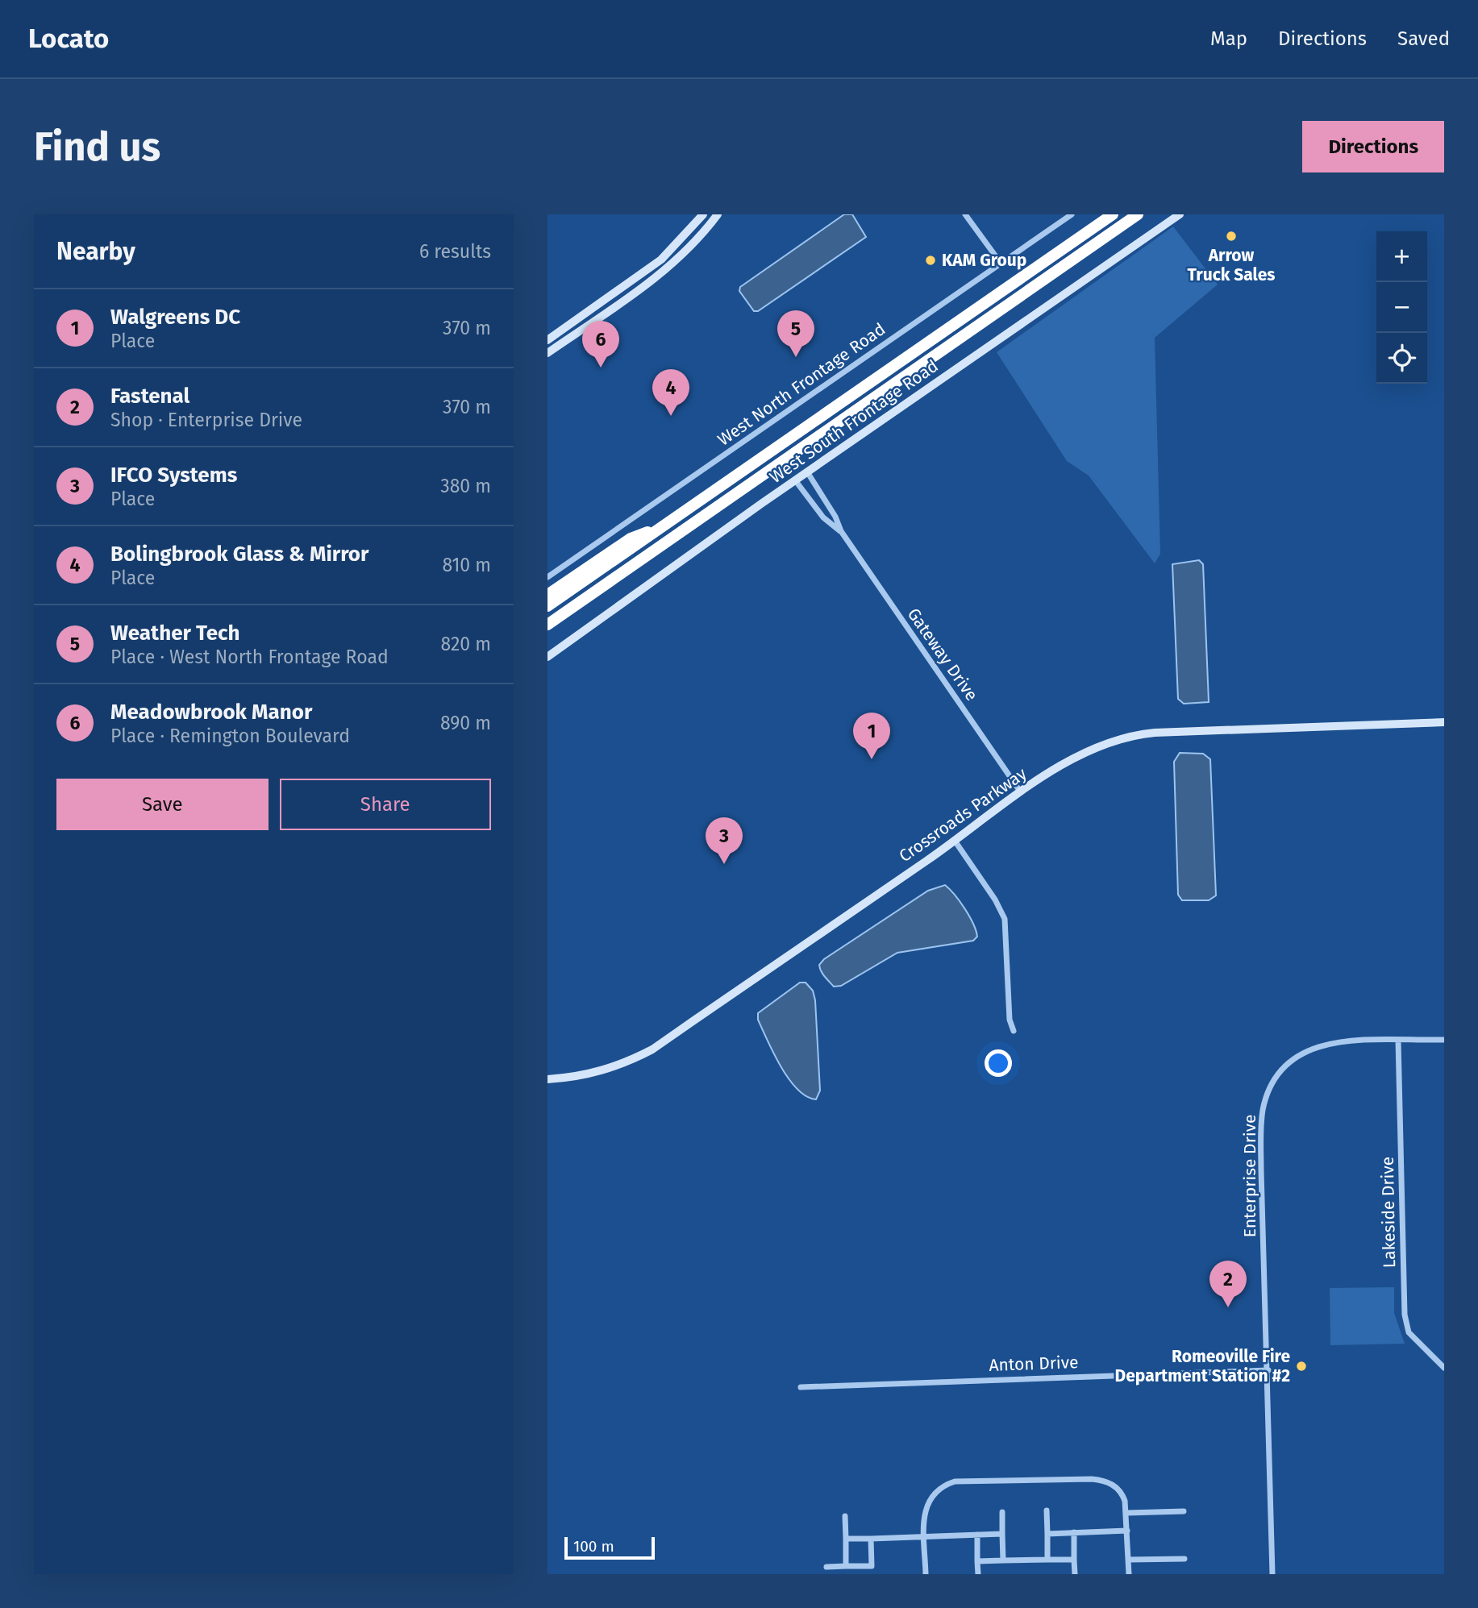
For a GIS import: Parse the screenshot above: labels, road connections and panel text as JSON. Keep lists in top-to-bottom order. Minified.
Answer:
{"streets":{"street":["West North Frontage Road","West South Frontage Road","Gateway Drive","Crossroads Parkway","Enterprise Drive","Lakeside Drive","Anton Drive"]},"crossings":[["West South Frontage Road","Gateway Drive"],["Gateway Drive","Crossroads Parkway"],["Enterprise Drive","Lakeside Drive"],["Enterprise Drive","Anton Drive"]],"places":["Arrow Truck Sales","KAM Group","Romeoville Fire Department Station #2"],"scale_bar":"100 m","page":{"header":"Locato","nav":["Map","Directions","Saved"],"buttons":["Directions",["Save","Share"]],"title":"Find us","heading":["Nearby","6 results"],"map_buttons":["+","−"],"list":[{"mark":"1","name":"Walgreens DC","note":"Place","value":"370 m"},{"mark":"2","name":"Fastenal","note":"Shop · Enterprise Drive","value":"370 m"},{"mark":"3","name":"IFCO Systems","note":"Place","value":"380 m"},{"mark":"4","name":"Bolingbrook Glass & Mirror","note":"Place","value":"810 m"},{"mark":"5","name":"Weather Tech","note":"Place · West North Frontage Road","value":"820 m"},{"mark":"6","name":"Meadowbrook Manor","note":"Place · Remington Boulevard","value":"890 m"}],"pins":["5","6","4","1","3","2"],"scale":"100 m"}}
